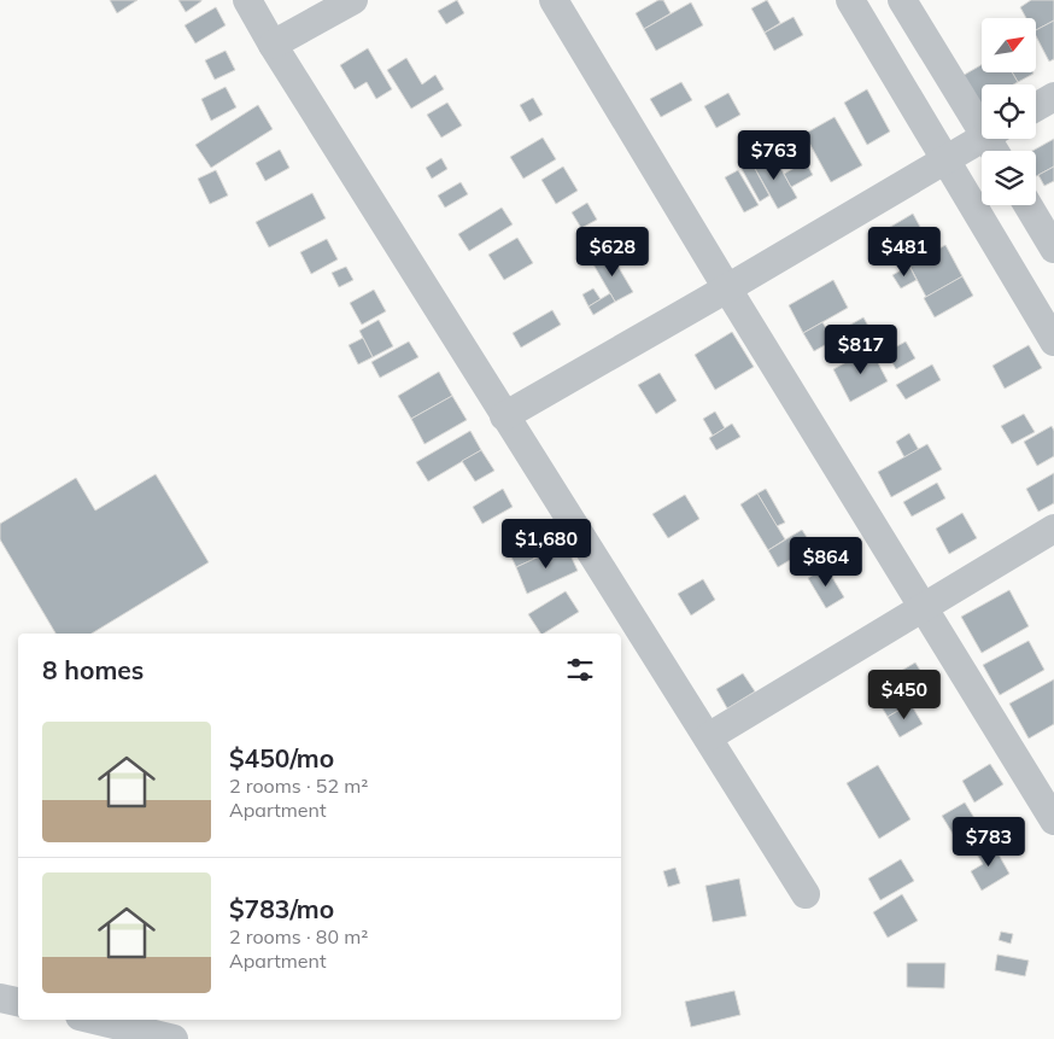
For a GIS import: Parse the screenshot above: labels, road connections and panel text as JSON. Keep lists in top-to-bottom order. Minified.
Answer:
{"north":"top right","page":{"price":["$763","$628","$481","$817","$1,680","$864","$450","$783"],"heading":"8 homes","list":[{"name":"$450/mo","note":"2 rooms · 52 m² · Apartment"},{"name":"$783/mo","note":"2 rooms · 80 m² · Apartment"}]}}
